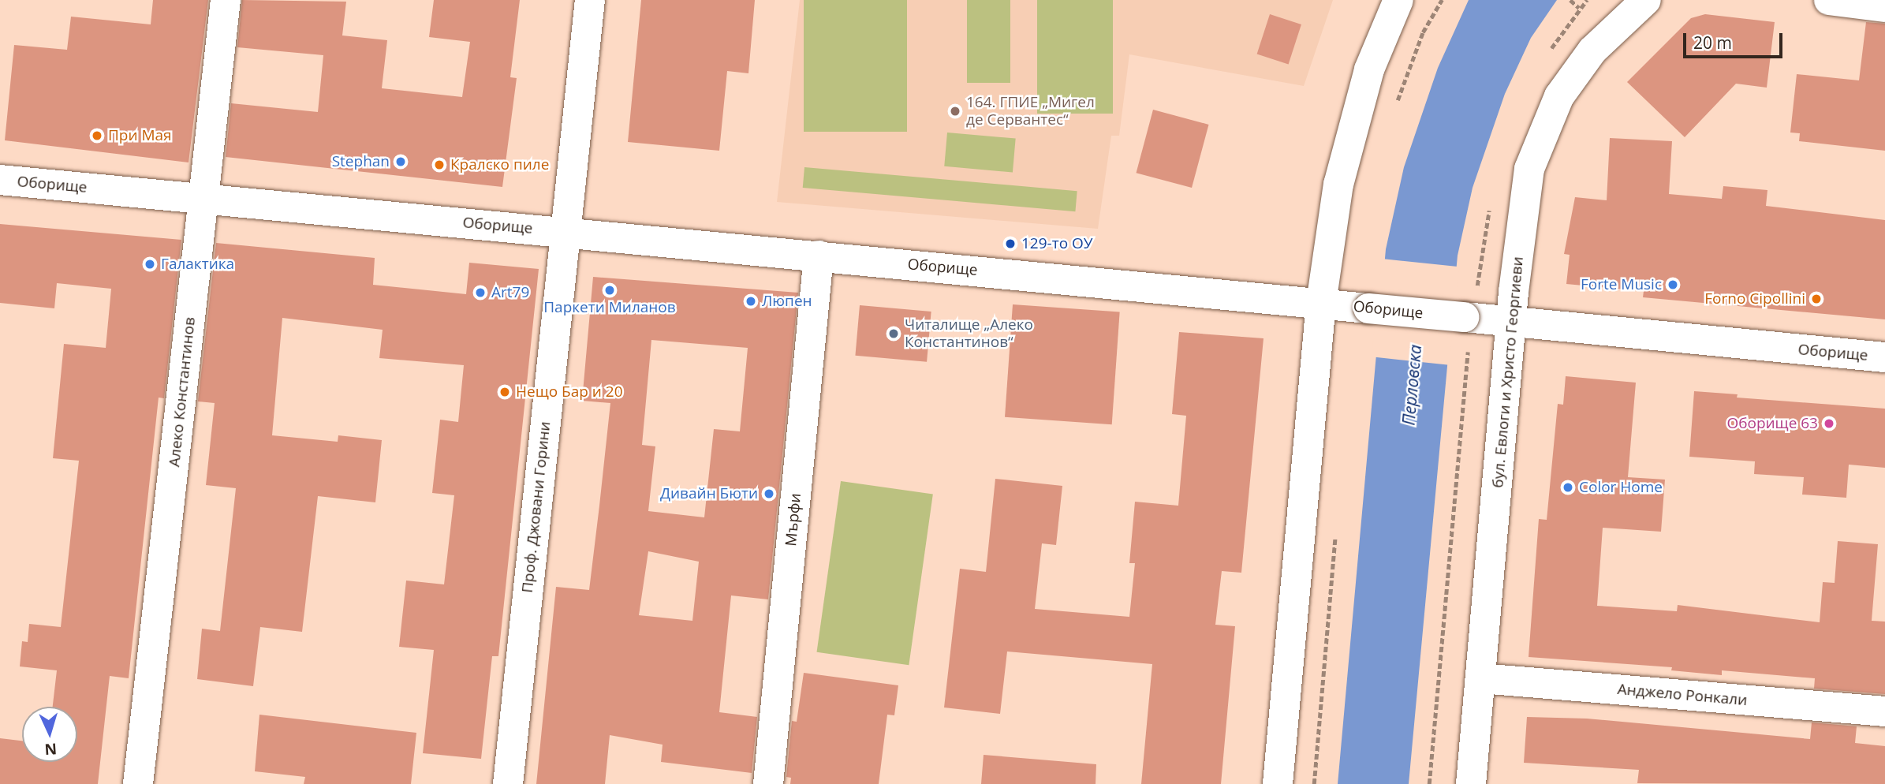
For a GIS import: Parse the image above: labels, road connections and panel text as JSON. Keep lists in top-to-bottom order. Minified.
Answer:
{"streets":{"street":["Оборище","бул. Евлоги и Христо Георгиеви","Алеко Константинов","Проф. Джовани Горини","Мърфи","Анджело Ронкали"]},"crossings":[["Оборище","бул. Евлоги и Христо Георгиеви"],["Оборище","Алеко Константинов"],["Оборище","Проф. Джовани Горини"],["Оборище","Мърфи"],["бул. Евлоги и Христо Георгиеви","Анджело Ронкали"]],"water":["Перловска"],"places":["164. ГПИЕ „Мигел де Сервантес“","При Мая","Stephan","Кралско пиле","129-то ОУ","Галактика","Forte Music","Паркети Миланов","Art79","Forno Cipollini","Люпен","Читалище „Алеко Константинов“","Нещо Бар и 20","Оборище 63","Color Home","Дивайн Бюти"],"scale_bar":"20 m","north":"bottom"}
